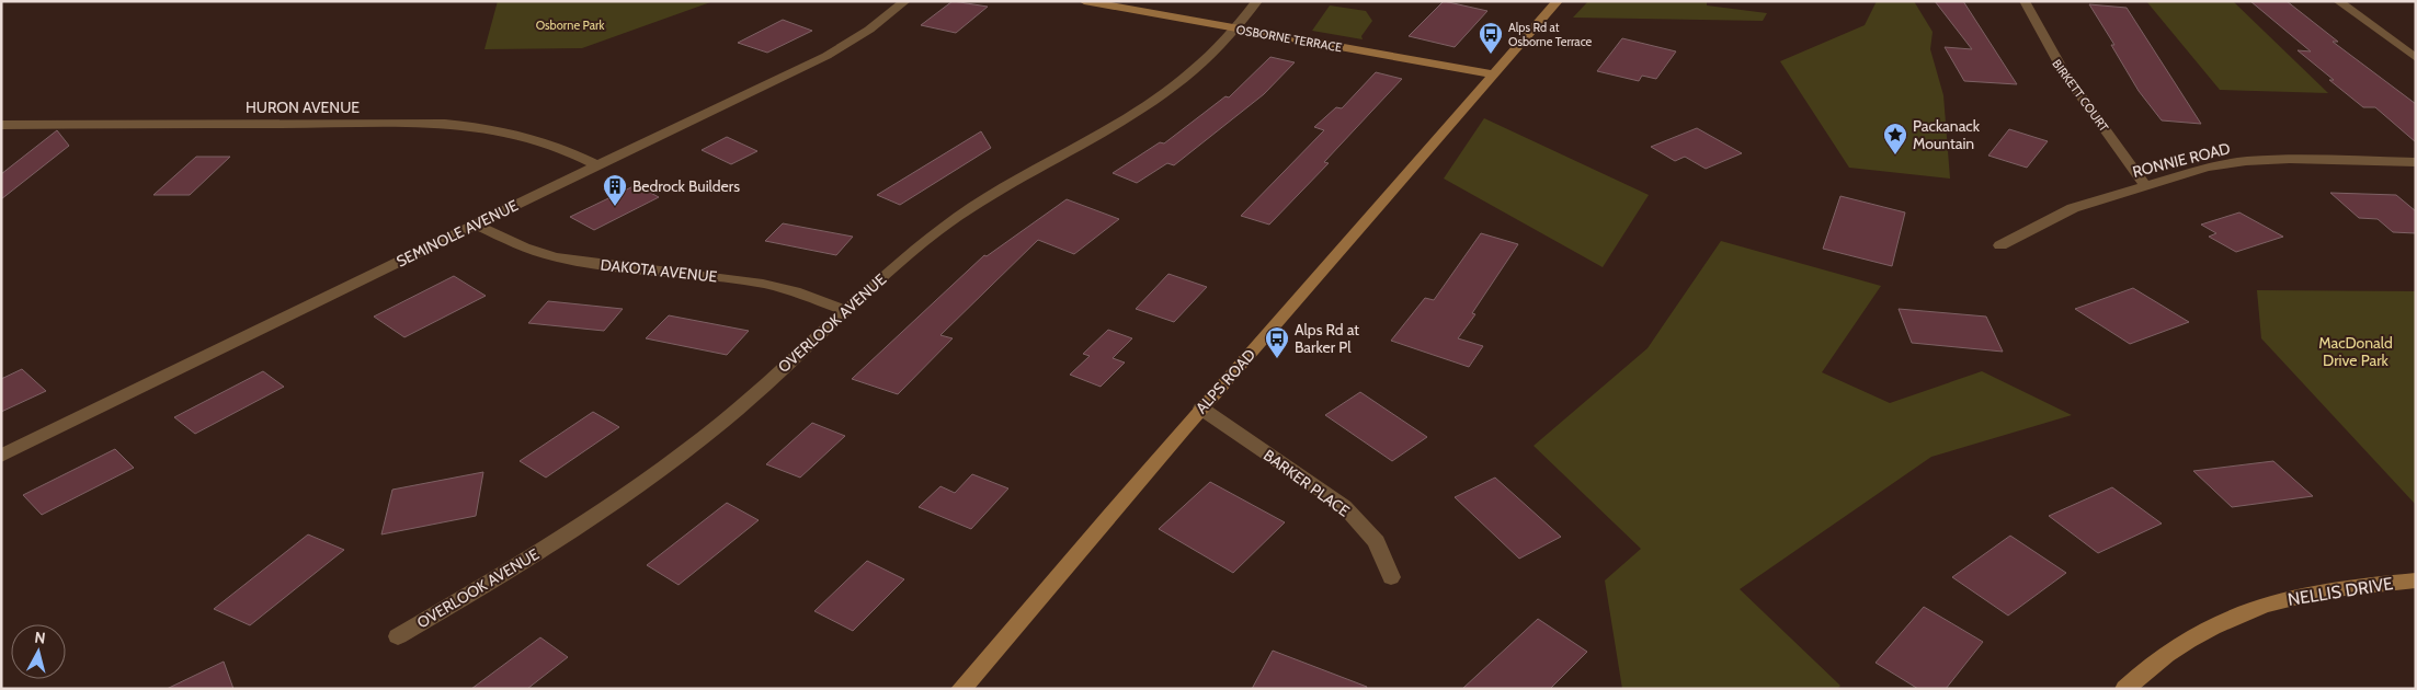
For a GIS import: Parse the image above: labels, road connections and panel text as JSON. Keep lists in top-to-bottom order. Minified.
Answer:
{"streets":{"main road":["OSBORNE TERRACE","ALPS ROAD","NELLIS DRIVE"],"street":["BIRKETT COURT","HURON AVENUE","RONNIE ROAD","SEMINOLE AVENUE","DAKOTA AVENUE","OVERLOOK AVENUE","BARKER PLACE"]},"crossings":[["OSBORNE TERRACE","OVERLOOK AVENUE"],["OSBORNE TERRACE","ALPS ROAD"],["BIRKETT COURT","RONNIE ROAD"],["HURON AVENUE","SEMINOLE AVENUE"],["SEMINOLE AVENUE","DAKOTA AVENUE"],["DAKOTA AVENUE","OVERLOOK AVENUE"],["ALPS ROAD","BARKER PLACE"]],"parks":["Osborne Park","MacDonald Drive Park"],"places":{"bus stop":["Alps Rd at Osborne Terrace","Alps Rd at Barker Pl"],"place":["Packanack Mountain"],"building":["Bedrock Builders"]},"north":"top"}
